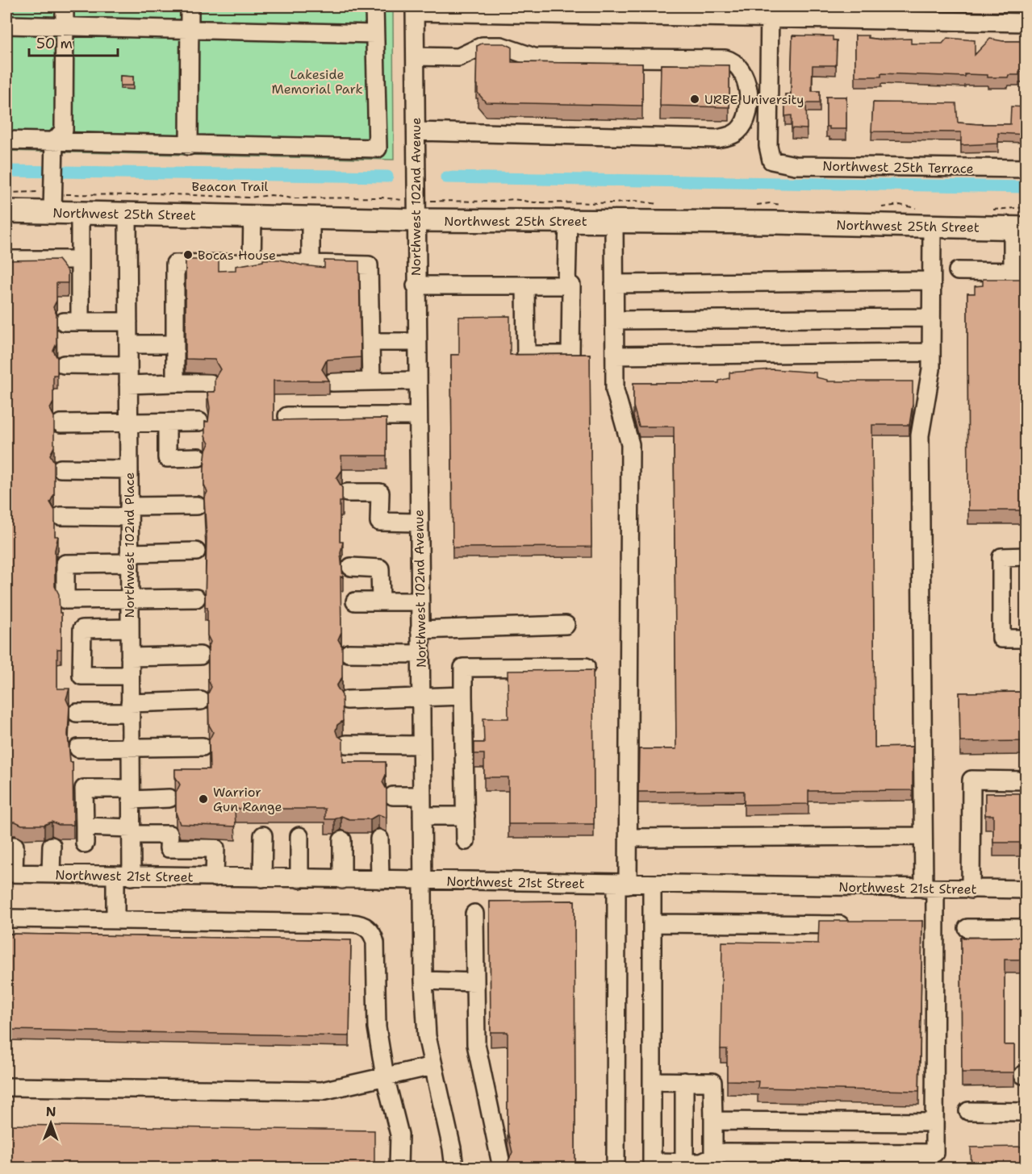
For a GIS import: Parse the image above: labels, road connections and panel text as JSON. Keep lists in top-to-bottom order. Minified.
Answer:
{"streets":{"main road":["Northwest 25th Street"],"street":["Northwest 25th Terrace","Northwest 102nd Avenue","Northwest 102nd Place","Northwest 21st Street"],"path":["Beacon Trail"]},"crossings":[["Beacon Trail","Northwest 25th Street"],["Northwest 102nd Avenue","Northwest 25th Street"],["Northwest 102nd Avenue","Northwest 21st Street"],["Northwest 25th Street","Northwest 102nd Place"],["Northwest 102nd Place","Northwest 21st Street"]],"parks":["Lakeside Memorial Park"],"places":["URBE University","Bocas House","Warrior Gun Range"],"scale_bar":"50 m","north":"top"}
